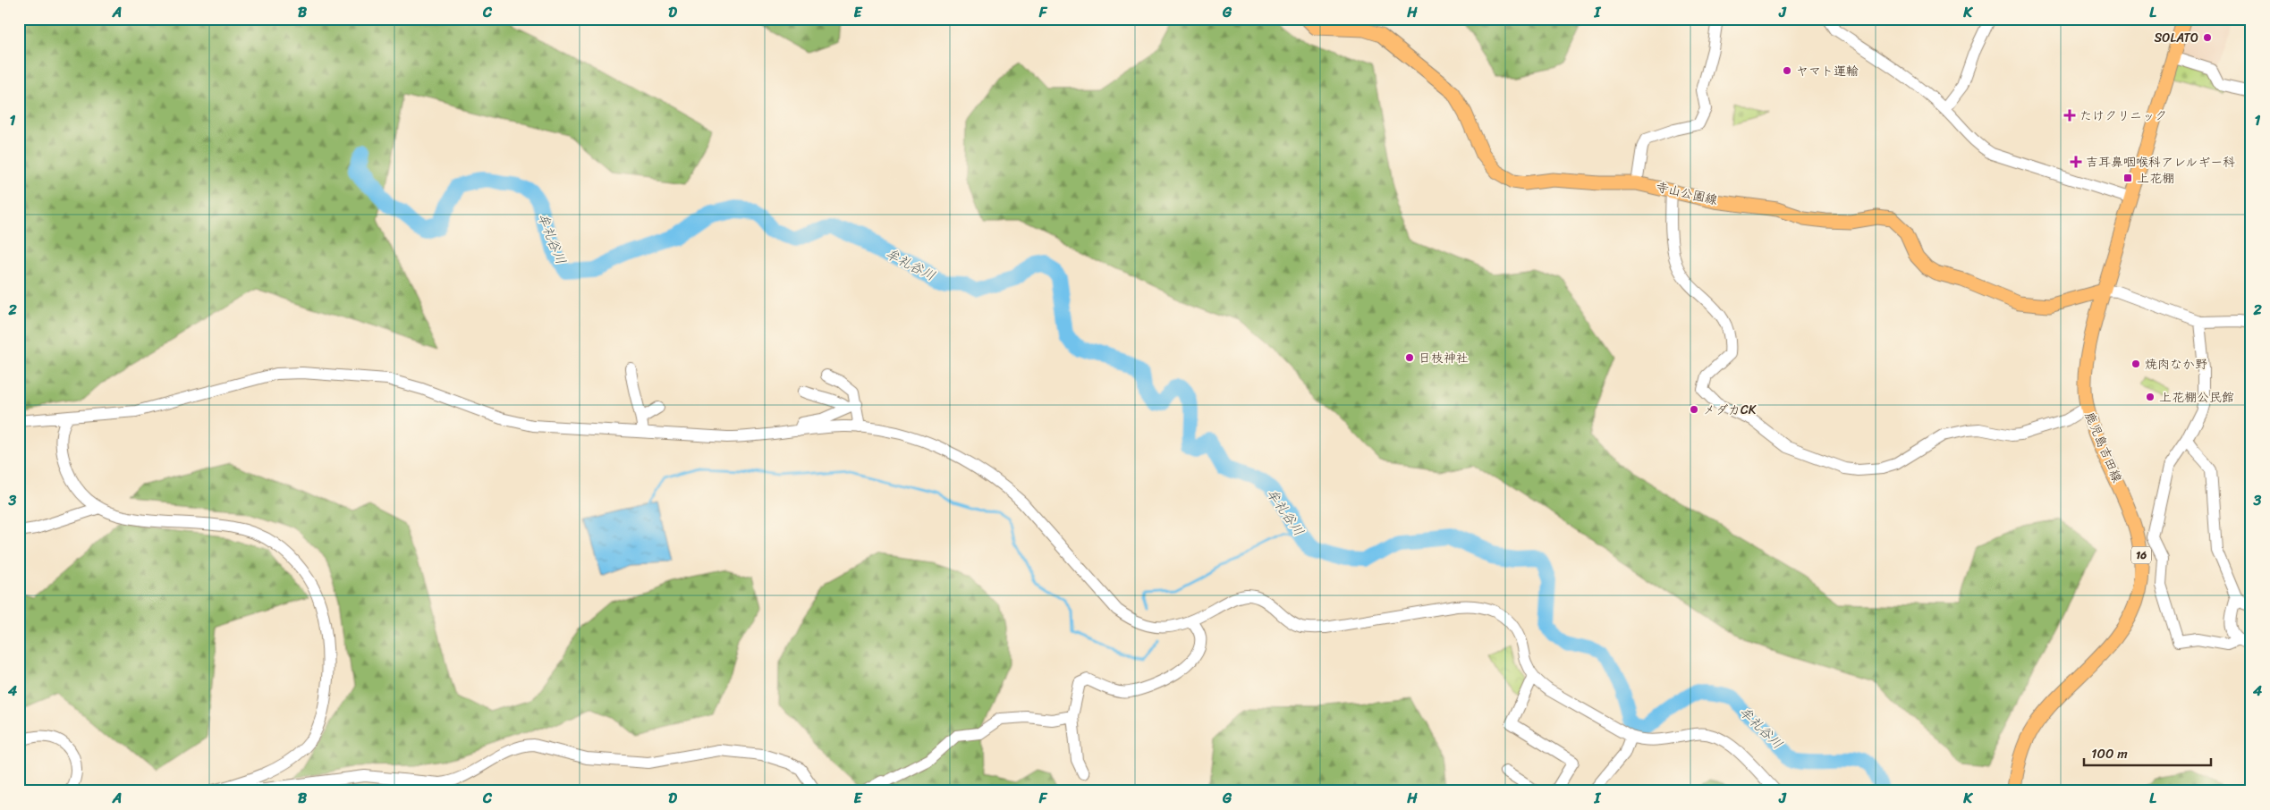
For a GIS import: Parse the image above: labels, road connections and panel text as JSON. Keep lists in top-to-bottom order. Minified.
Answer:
{"streets":{"main road":["寺山公園線","鹿児島吉田線","16"]},"crossings":[["寺山公園線","鹿児島吉田線"]],"water":["牟礼谷川"],"places":{"other":["SOLATO","ヤマト運輸","日枝神社","焼肉なか野","上花棚公民館","メダカCK"],"health":["たけクリニック","吉耳鼻咽喉科アレルギー科"],"transit":["上花棚"]},"scale_bar":"100 m","grid":{"columns":["A","B","C","D","E","F","G","H","I","J","K","L"],"rows":["1","2","3","4"]}}
